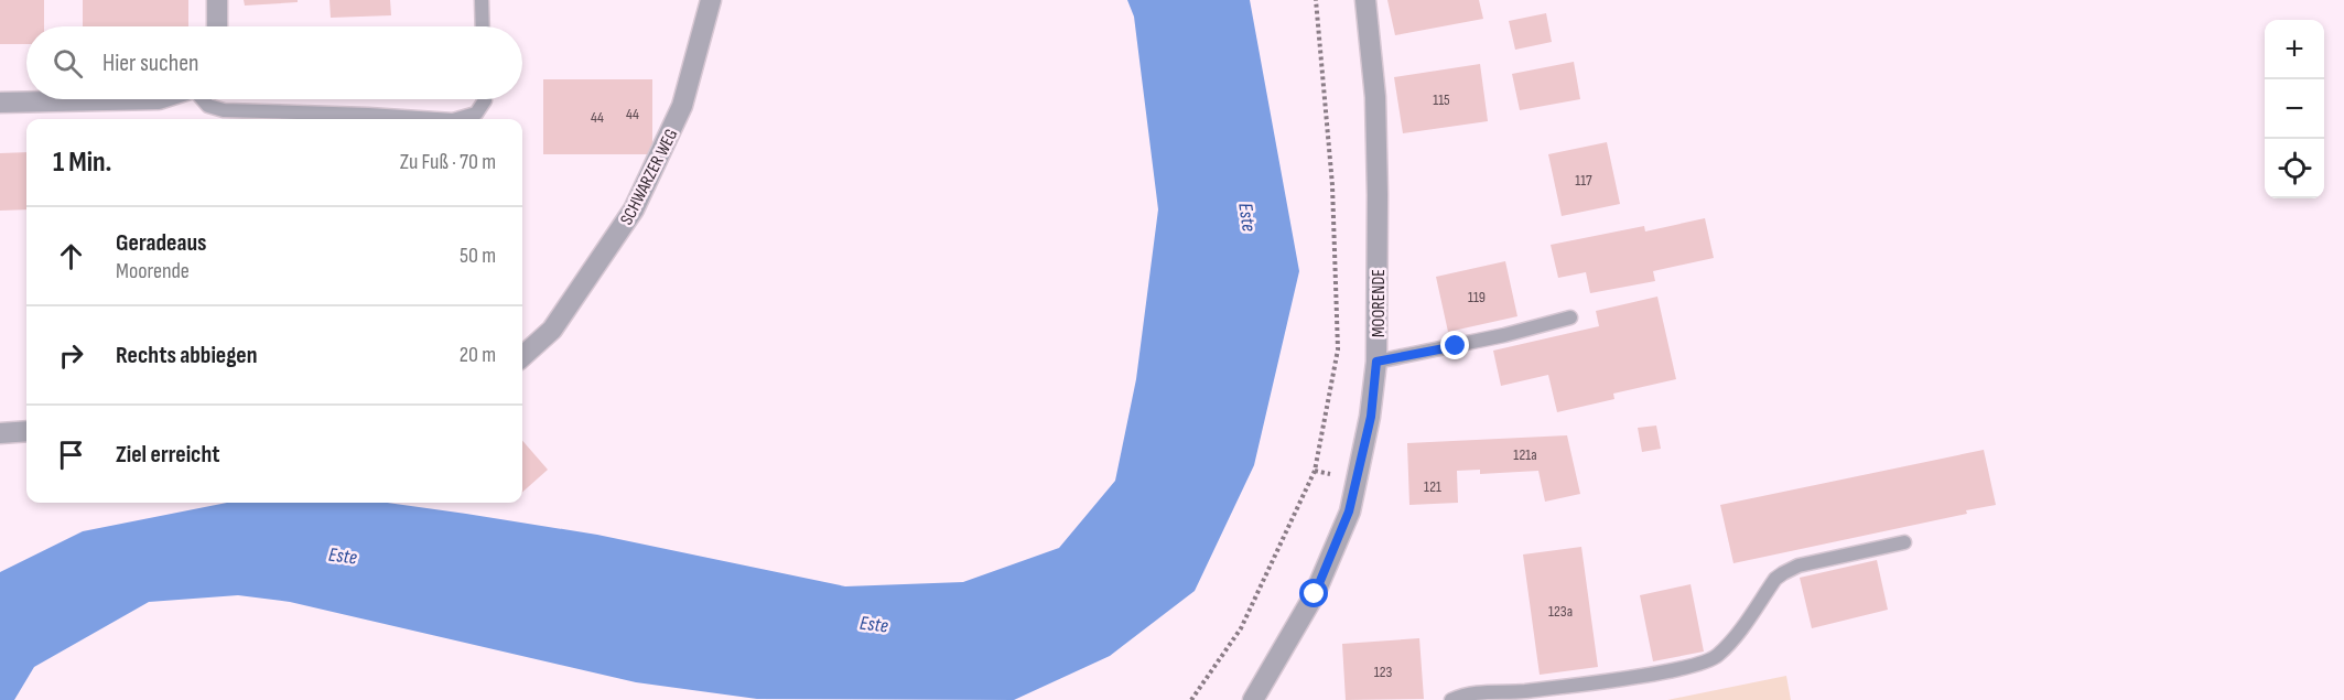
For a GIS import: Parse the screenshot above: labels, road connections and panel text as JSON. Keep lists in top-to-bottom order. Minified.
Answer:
{"streets":{"street":["SCHWARZER WEG","MOORENDE"]},"water":["Este"],"house_numbers":["115","44","44","117","119","121a","121","123a","123"],"page":{"map_buttons":["+","−"],"search":"Hier suchen","heading":["1 Min.","Zu Fuß · 70 m"],"list":[["Geradeaus","Moorende","50 m"],["Rechts abbiegen","20 m"],"Ziel erreicht"]}}
